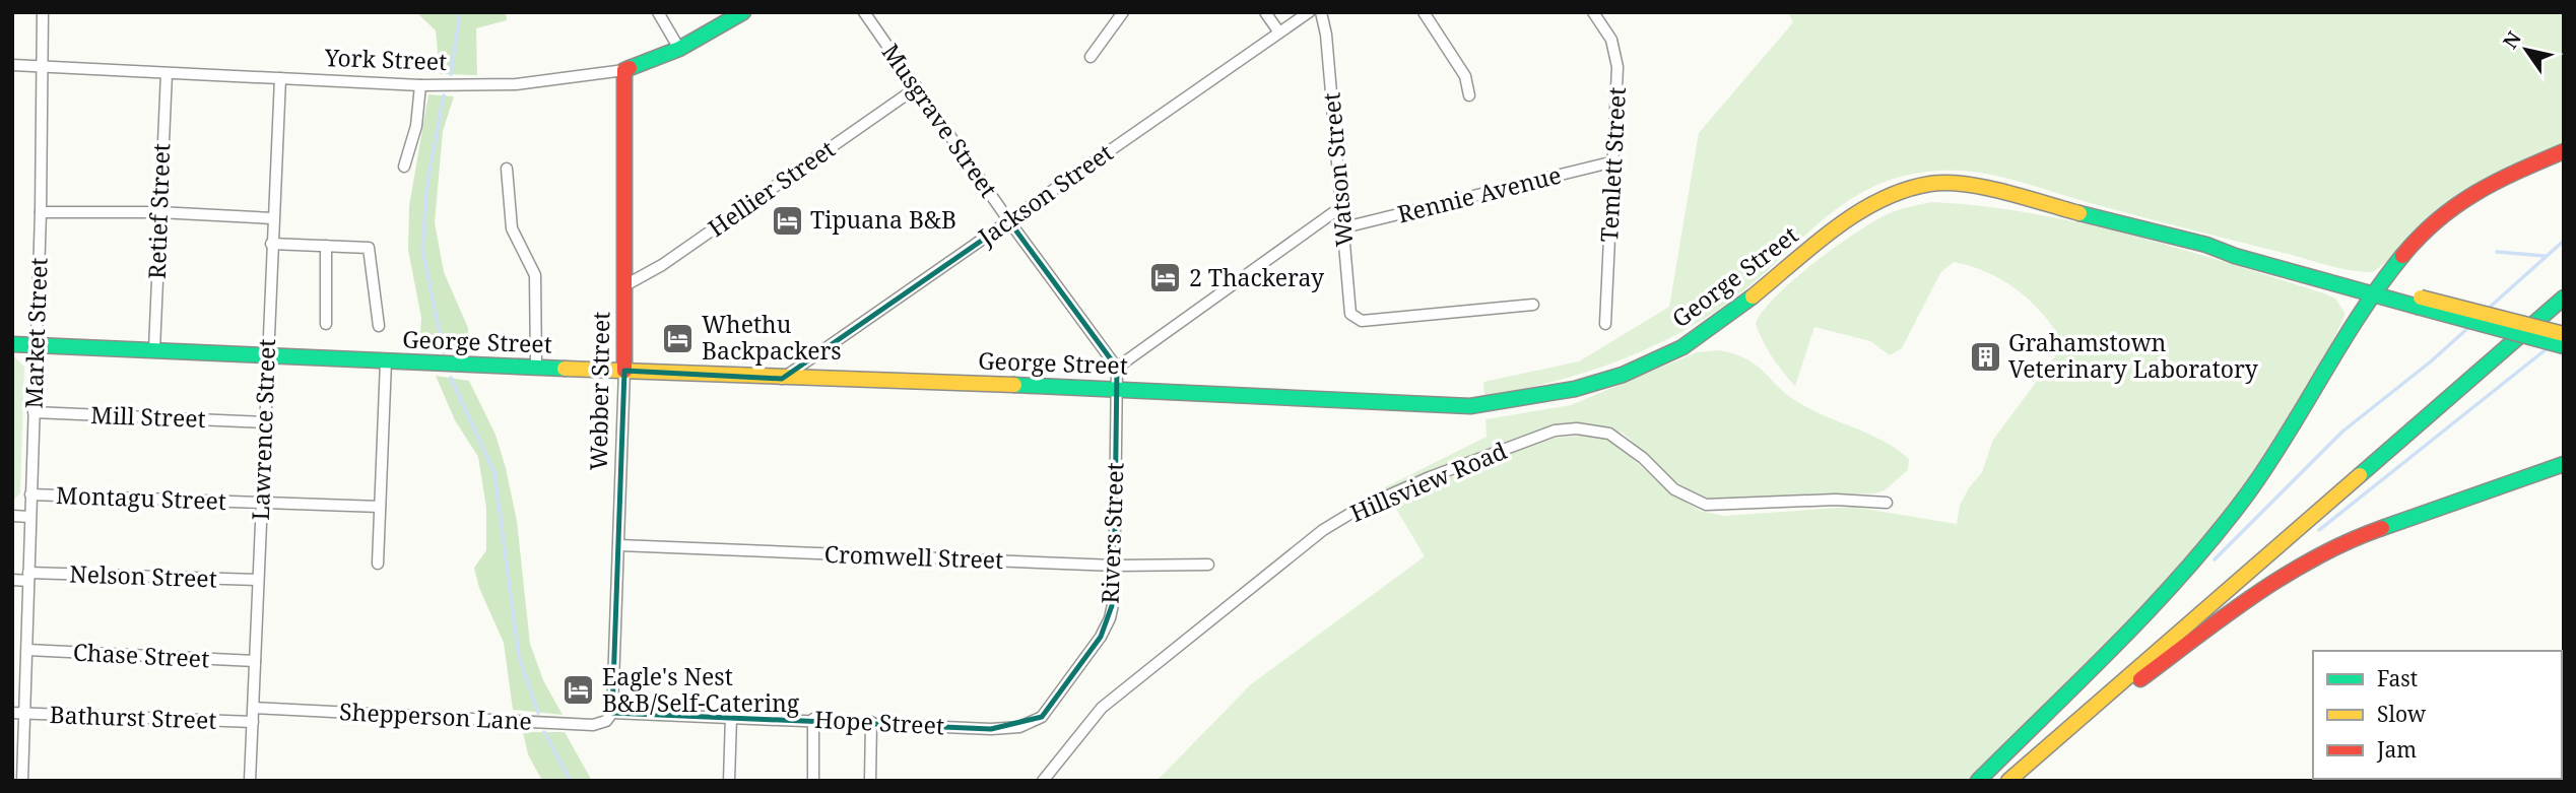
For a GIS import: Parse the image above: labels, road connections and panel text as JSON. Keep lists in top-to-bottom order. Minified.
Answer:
{"streets":{"main road":["York Street","George Street","Webber Street"],"street":["Musgrave Street","Temlett Street","Watson Street","Hellier Street","Jackson Street","Rennie Avenue","Retief Street","Market Street","Mill Street","Lawrence Street","Hillsview Road","Montagu Street","Rivers Street","Cromwell Street","Nelson Street","Chase Street","Shepperson Lane","Bathurst Street","Hope Street"]},"crossings":[["York Street","Retief Street"],["York Street","Market Street"],["York Street","Webber Street"],["York Street","Lawrence Street"],["Musgrave Street","Hellier Street"],["Musgrave Street","Jackson Street"],["Musgrave Street","Rivers Street"],["Temlett Street","Rennie Avenue"],["Watson Street","Rennie Avenue"],["Hellier Street","Webber Street"],["Jackson Street","George Street"],["Retief Street","George Street"],["George Street","Market Street"],["George Street","Webber Street"],["George Street","Lawrence Street"],["George Street","Rivers Street"],["Market Street","Mill Street"],["Market Street","Montagu Street"],["Market Street","Nelson Street"],["Market Street","Chase Street"],["Market Street","Bathurst Street"],["Webber Street","Cromwell Street"],["Webber Street","Shepperson Lane"],["Webber Street","Hope Street"],["Mill Street","Lawrence Street"],["Lawrence Street","Montagu Street"],["Lawrence Street","Nelson Street"],["Lawrence Street","Chase Street"],["Lawrence Street","Shepperson Lane"],["Lawrence Street","Bathurst Street"],["Rivers Street","Cromwell Street"],["Rivers Street","Hope Street"],["Shepperson Lane","Hope Street"]],"places":{"hotel":["Tipuana B&B","2 Thackeray","Whethu Backpackers","Eagle's Nest B&B/Self-Catering"],"building":["Grahamstown Veterinary Laboratory"]},"legend":["Fast","Slow","Jam"],"north":"top left"}
